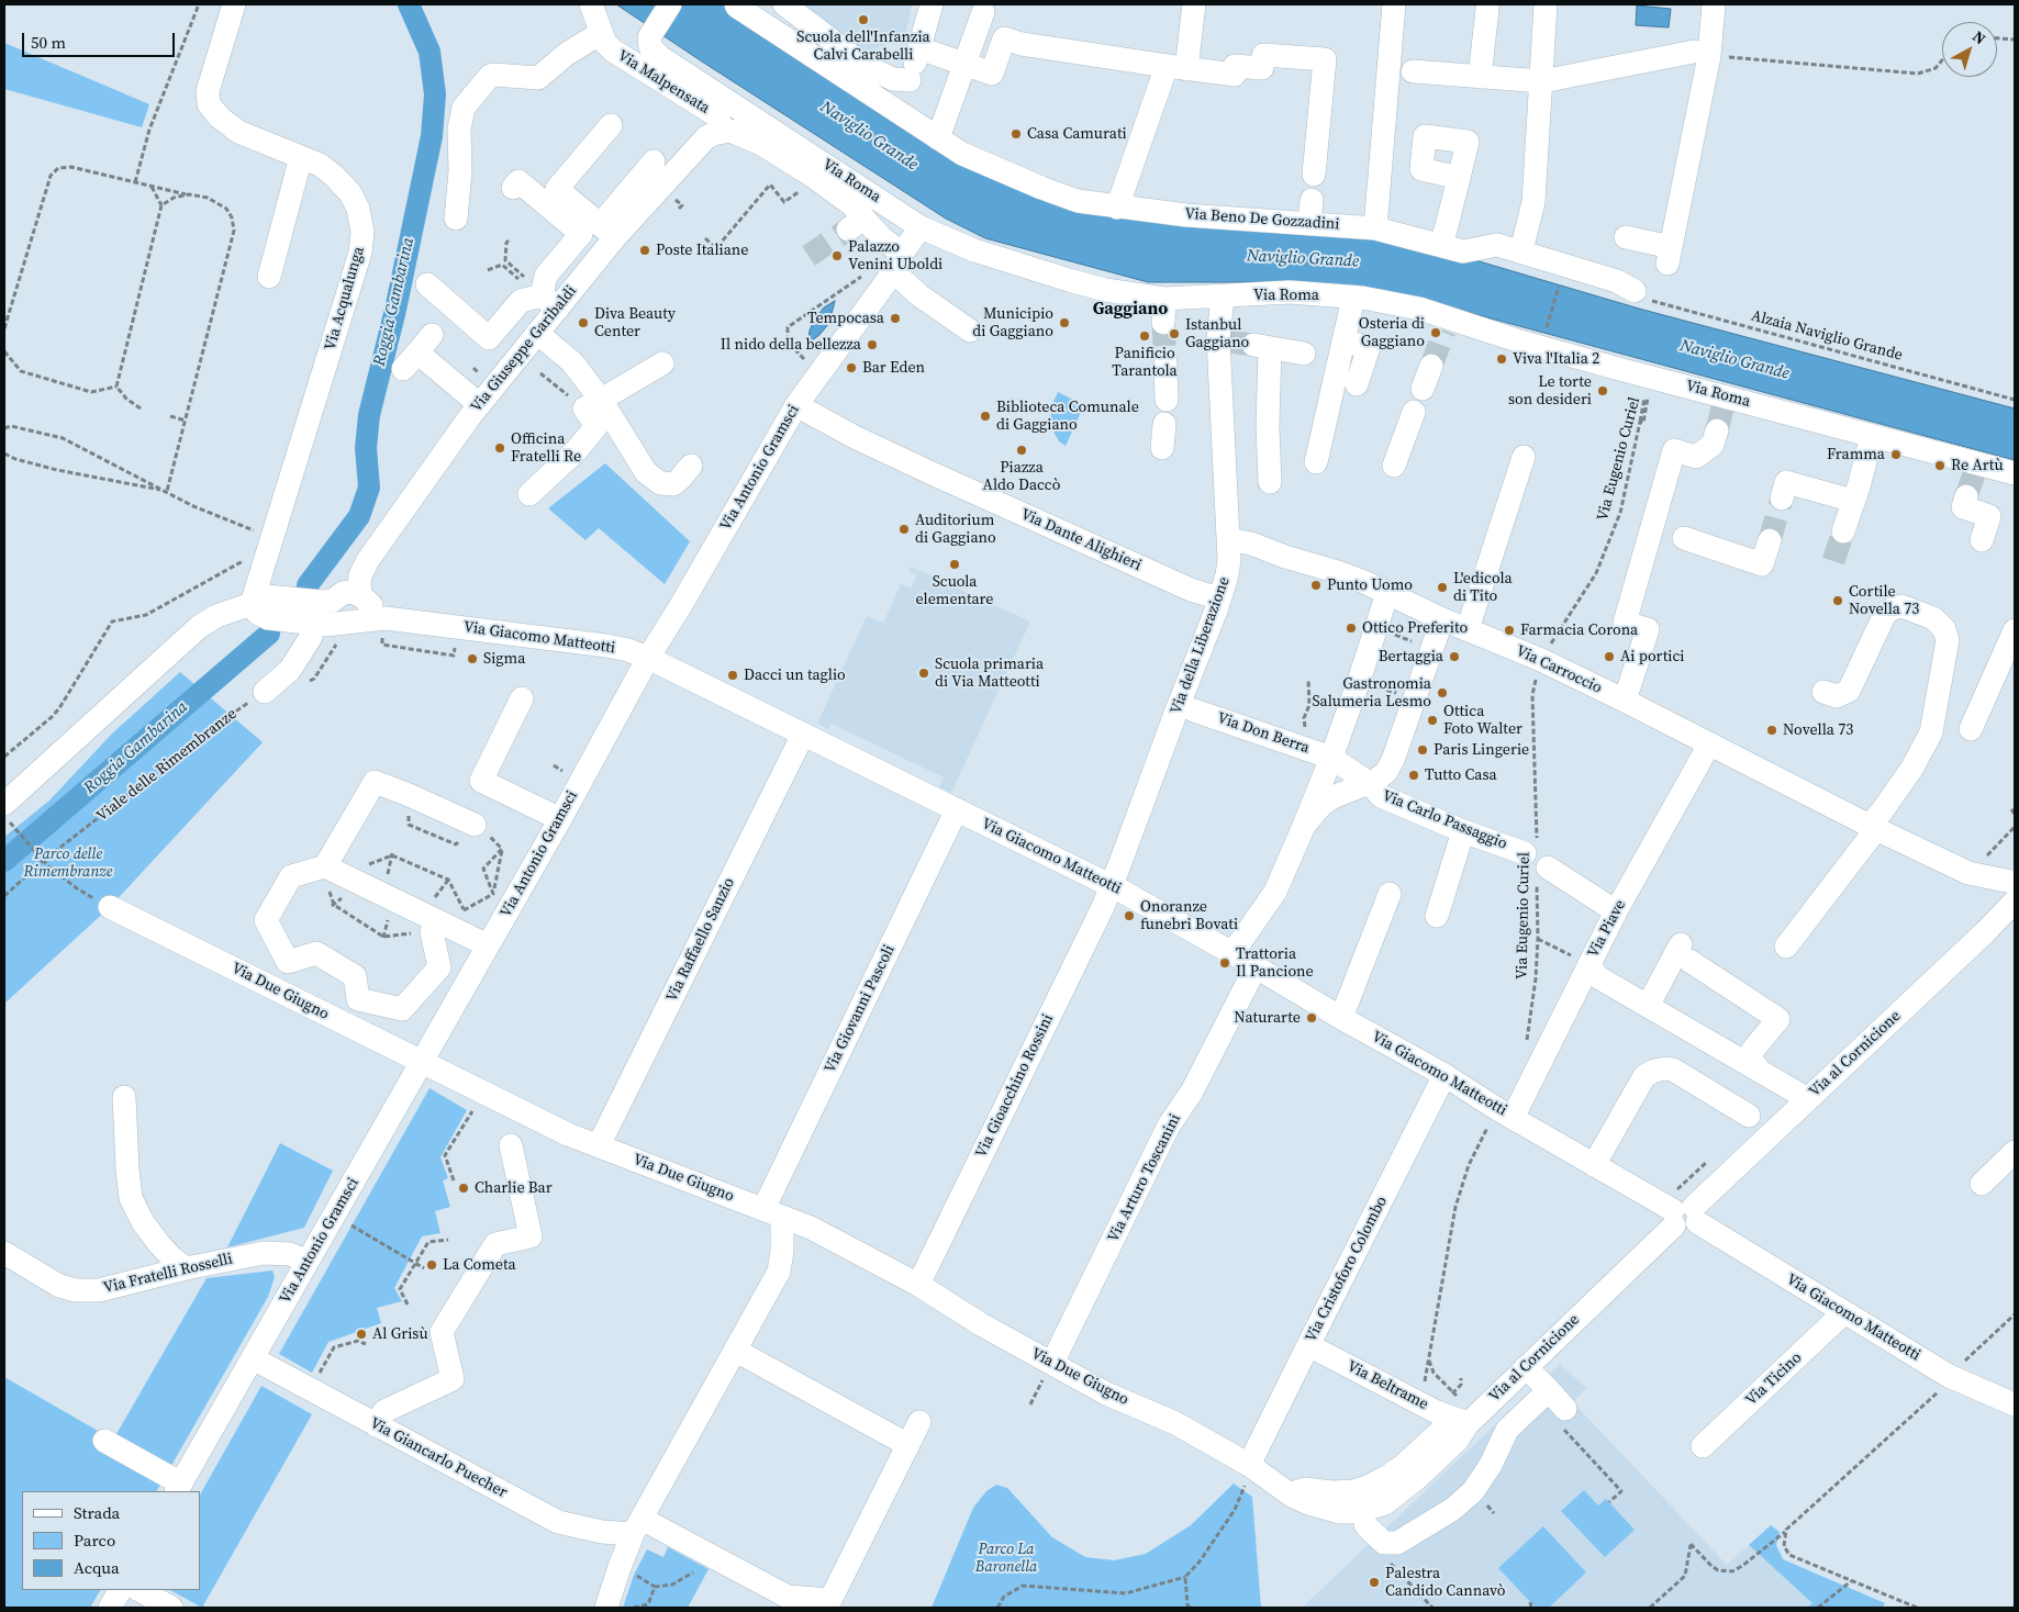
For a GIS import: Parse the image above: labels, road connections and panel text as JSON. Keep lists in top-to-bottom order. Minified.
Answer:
{"streets":{"street":["Via Malpensata","Via Roma","Via Beno De Gozzadini","Via Acqualunga","Via Giuseppe Garibaldi","Via Antonio Gramsci","Via Dante Alighieri","Via Giacomo Matteotti","Via della Liberazione","Via Carroccio","Via Don Berra","Via Carlo Passaggio","Via Piave","Via Raffaello Sanzio","Via Due Giugno","Via Giovanni Pascoli","Via al Cornicione","Via Gioacchino Rossini","Via Arturo Toscanini","Via Cristoforo Colombo","Via Fratelli Rosselli","Via Ticino","Via Beltrame","Via Giancarlo Puecher"],"path":["Alzaia Naviglio Grande","Via Eugenio Curiel","Viale delle Rimembranze"]},"crossings":[["Via Malpensata","Via Roma"],["Via Malpensata","Via Giuseppe Garibaldi"],["Via Roma","Via Giuseppe Garibaldi"],["Via Roma","Via Antonio Gramsci"],["Via Roma","Via della Liberazione"],["Via Beno De Gozzadini","Alzaia Naviglio Grande"],["Via Giuseppe Garibaldi","Via Giacomo Matteotti"],["Via Eugenio Curiel","Via Carroccio"],["Via Eugenio Curiel","Via Carlo Passaggio"],["Via Antonio Gramsci","Via Dante Alighieri"],["Via Antonio Gramsci","Via Giacomo Matteotti"],["Via Antonio Gramsci","Via Due Giugno"],["Via Antonio Gramsci","Via Fratelli Rosselli"],["Via Antonio Gramsci","Via Giancarlo Puecher"],["Via Dante Alighieri","Via della Liberazione"],["Via Giacomo Matteotti","Via della Liberazione"],["Via Giacomo Matteotti","Via Piave"],["Via Giacomo Matteotti","Via Raffaello Sanzio"],["Via Giacomo Matteotti","Via Giovanni Pascoli"],["Via Giacomo Matteotti","Via al Cornicione"],["Via Giacomo Matteotti","Via Gioacchino Rossini"],["Via Giacomo Matteotti","Via Arturo Toscanini"],["Via Giacomo Matteotti","Via Cristoforo Colombo"],["Via Giacomo Matteotti","Via Ticino"],["Via della Liberazione","Via Carroccio"],["Via della Liberazione","Via Gioacchino Rossini"],["Via Carroccio","Via Piave"],["Via Carroccio","Via al Cornicione"],["Via Don Berra","Via Carlo Passaggio"],["Via Raffaello Sanzio","Via Due Giugno"],["Via Due Giugno","Via Giovanni Pascoli"],["Via Due Giugno","Via al Cornicione"],["Via Due Giugno","Via Gioacchino Rossini"],["Via Due Giugno","Via Arturo Toscanini"],["Via Due Giugno","Via Cristoforo Colombo"],["Via al Cornicione","Via Cristoforo Colombo"],["Via al Cornicione","Via Beltrame"],["Via Cristoforo Colombo","Via Beltrame"]],"districts":["Gaggiano"],"water":["Naviglio Grande","Roggia Gambarina"],"parks":["Parco delle Rimembranze","Parco La Baronella"],"places":["Scuola dell'Infanzia Calvi Carabelli","Casa Camurati","Poste Italiane","Palazzo Venini Uboldi","Tempocasa","Diva Beauty Center","Municipio di Gaggiano","Osteria di Gaggiano","Istanbul Gaggiano","Panificio Tarantola","Il nido della bellezza","Viva l'Italia 2","Bar Eden","Le torte son desideri","Biblioteca Comunale di Gaggiano","Officina Fratelli Re","Piazza Aldo Daccò","Framma","Re Artù","Auditorium di Gaggiano","Scuola elementare","Punto Uomo","L'edicola di Tito","Cortile Novella 73","Ottico Preferito","Farmacia Corona","Bertaggia","Ai portici","Sigma","Scuola primaria di Via Matteotti","Dacci un taglio","Gastronomia Salumeria Lesmo","Ottica Foto Walter","Novella 73","Paris Lingerie","Tutto Casa","Onoranze funebri Bovati","Trattoria Il Pancione","Naturarte","Charlie Bar","La Cometa","Al Grisù","Palestra Candido Cannavò"],"legend":["Strada","Parco","Acqua"],"scale_bar":"50 m","north":"top right"}
